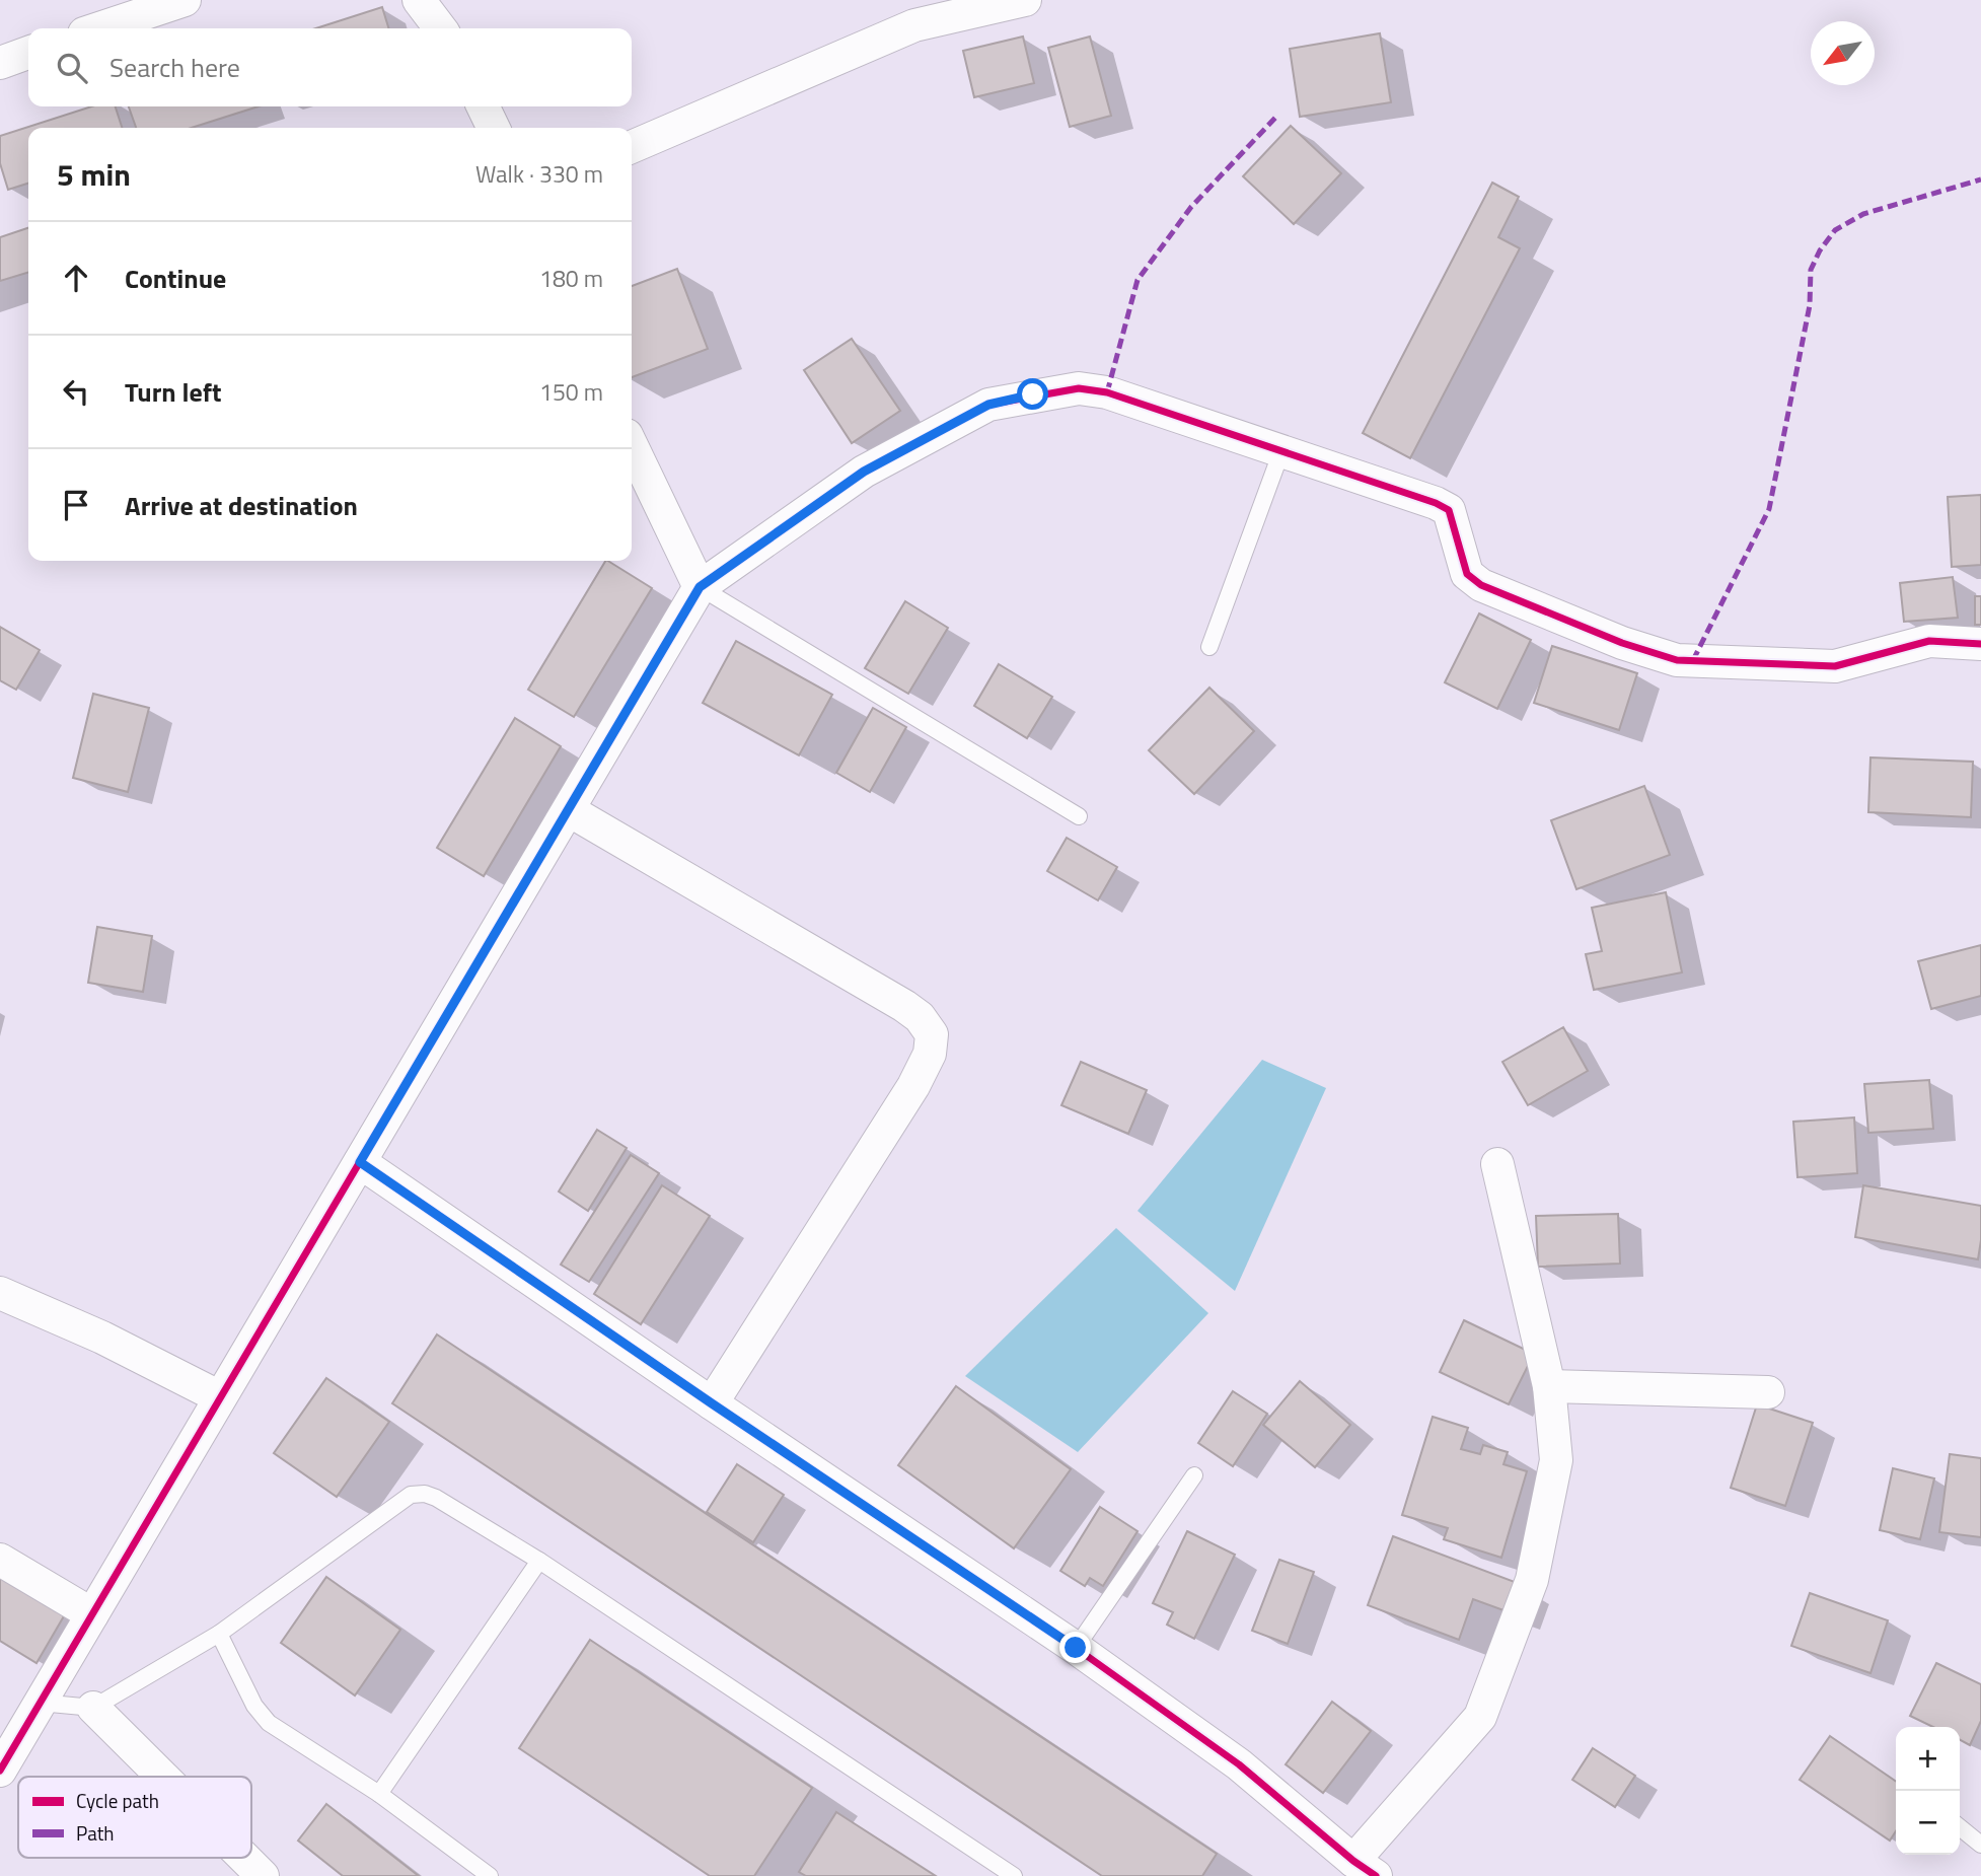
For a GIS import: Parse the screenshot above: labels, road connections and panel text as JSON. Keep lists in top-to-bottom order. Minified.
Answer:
{"legend":["Cycle path","Path"],"north":"bottom left","page":{"search":"Search here","heading":["5 min","Walk · 330 m"],"list":[["Continue","180 m"],["Turn left","150 m"],"Arrive at destination"],"map_buttons":["+","−"]}}
